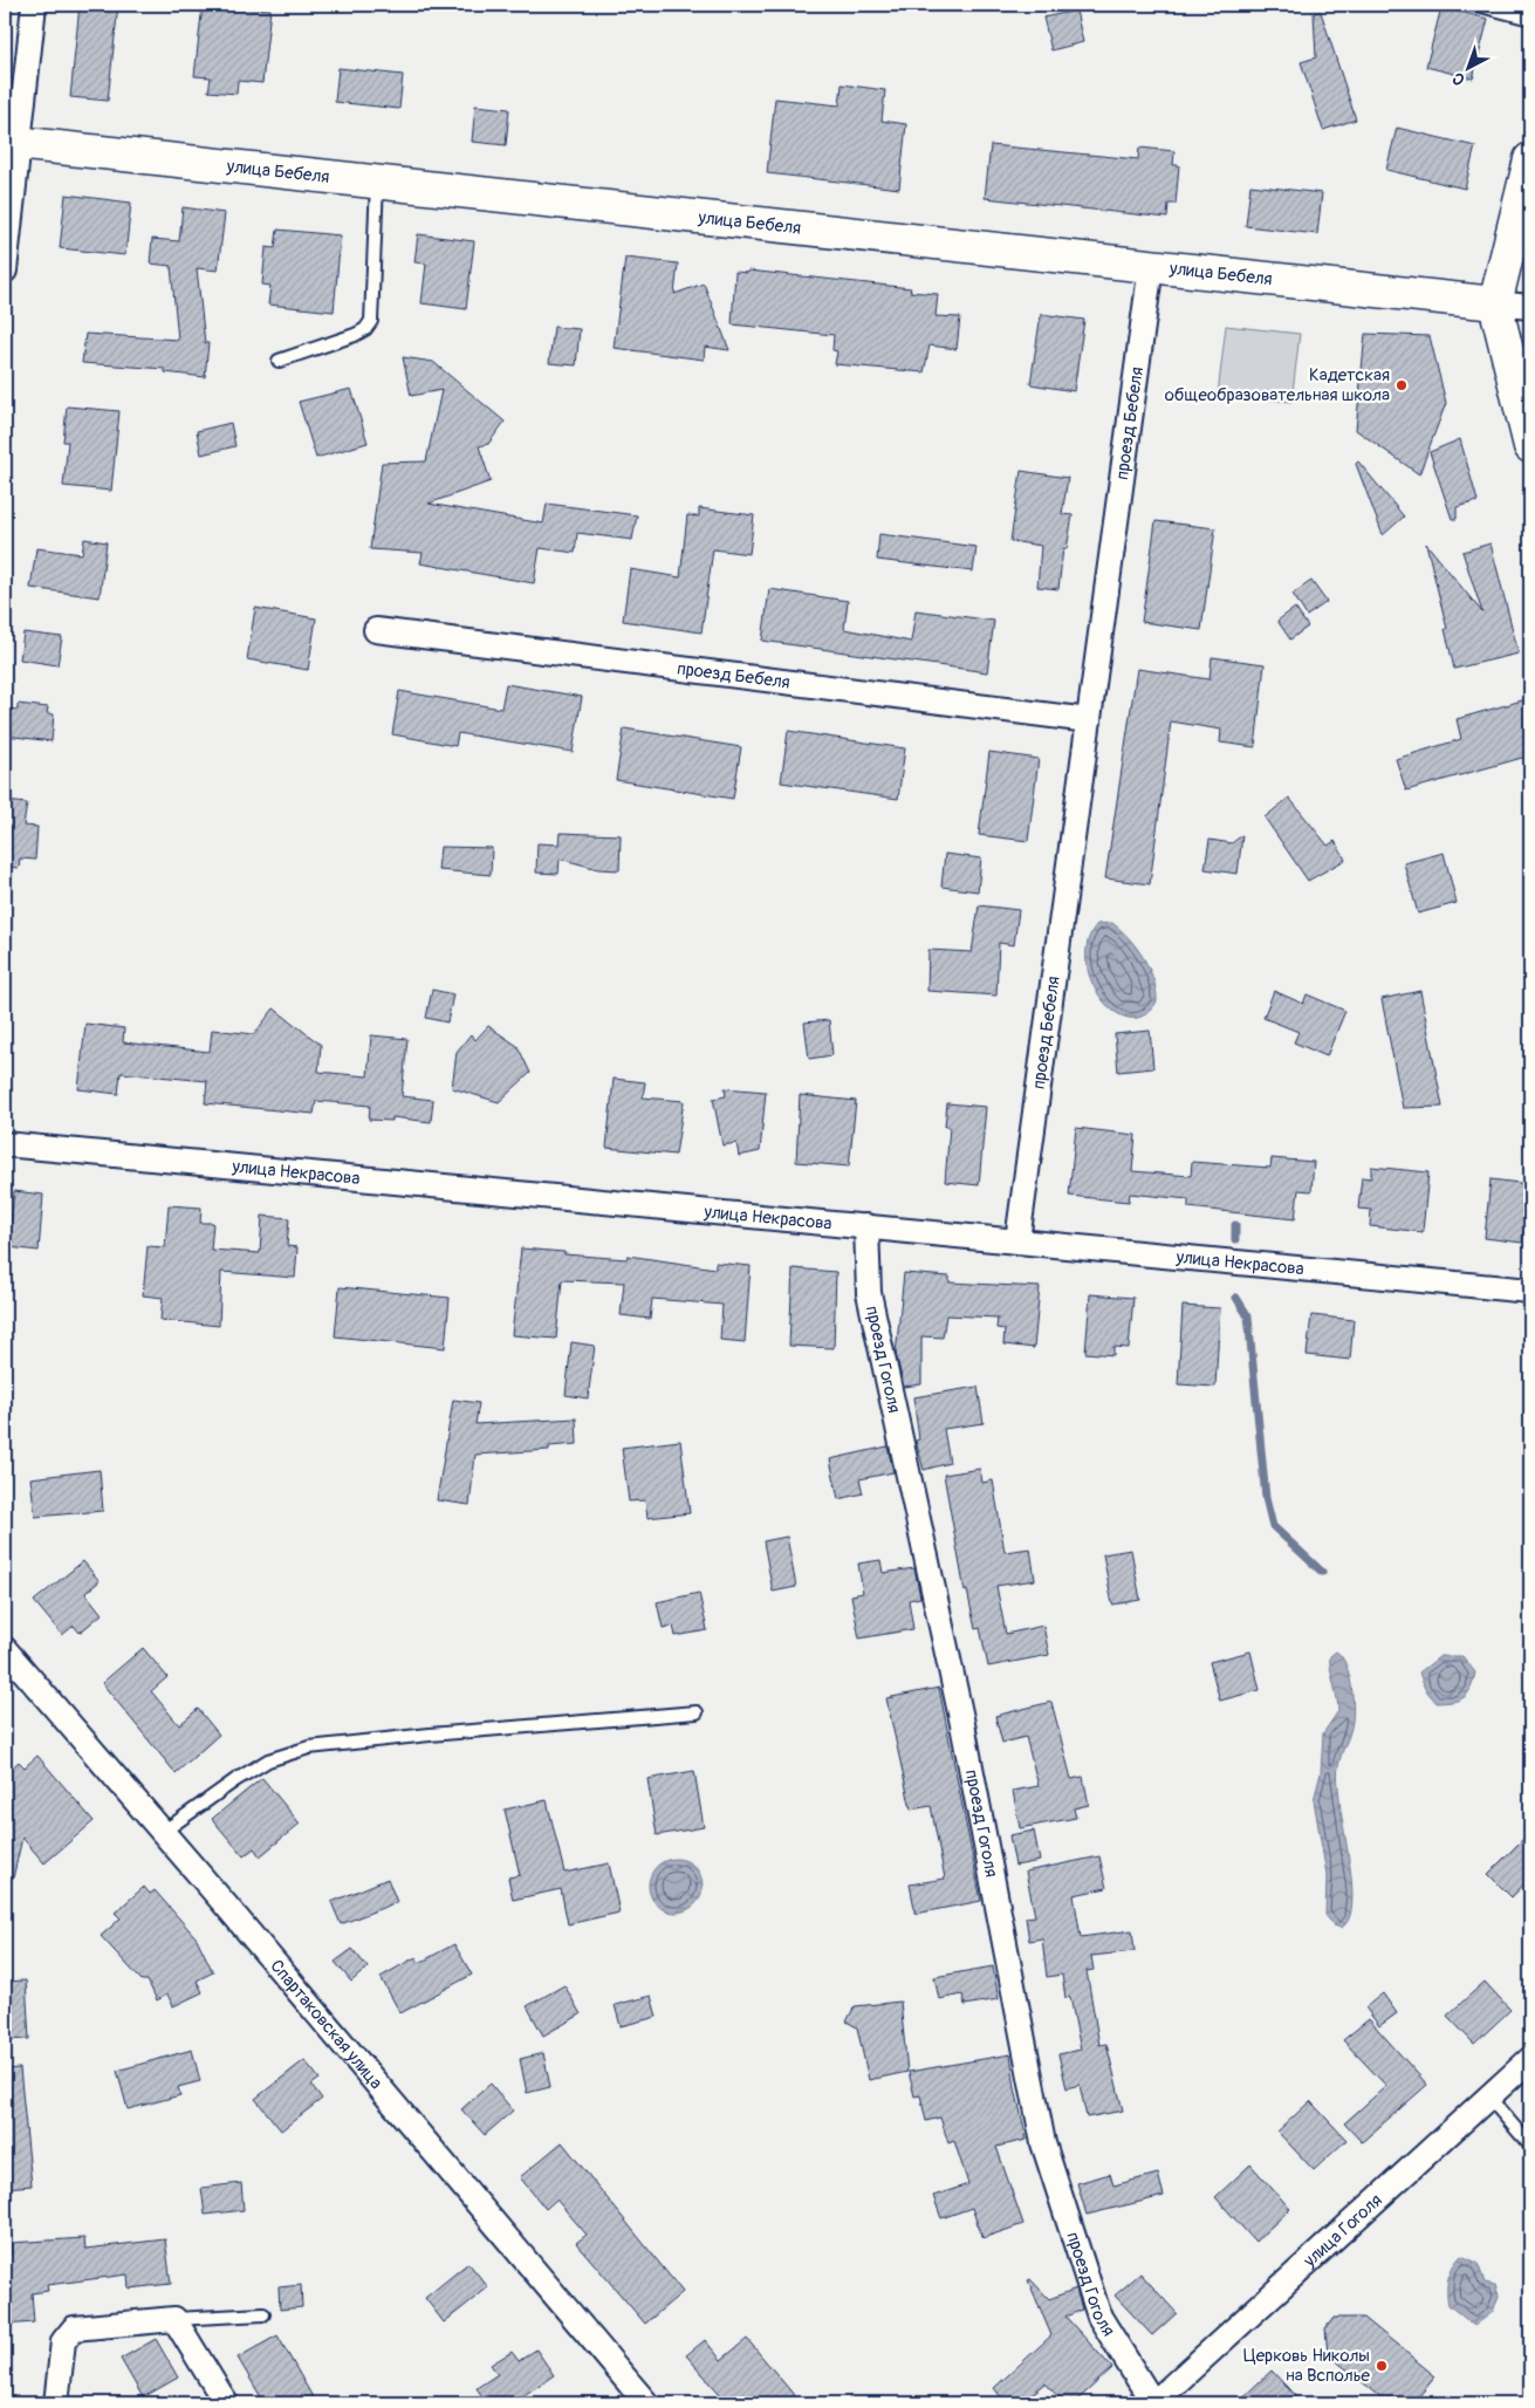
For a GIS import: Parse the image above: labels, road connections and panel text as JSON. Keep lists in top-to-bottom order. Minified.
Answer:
{"streets":{"street":["улица Бебеля","проезд Бебеля","улица Некрасова","проезд Гоголя","Спартаковская улица","улица Гоголя"]},"crossings":[["улица Бебеля","проезд Бебеля"],["проезд Бебеля","улица Некрасова"],["улица Некрасова","проезд Гоголя"],["проезд Гоголя","улица Гоголя"]],"places":["Кадетская общеобразовательная школа","Церковь Николы на Всполье"],"north":"bottom left"}
